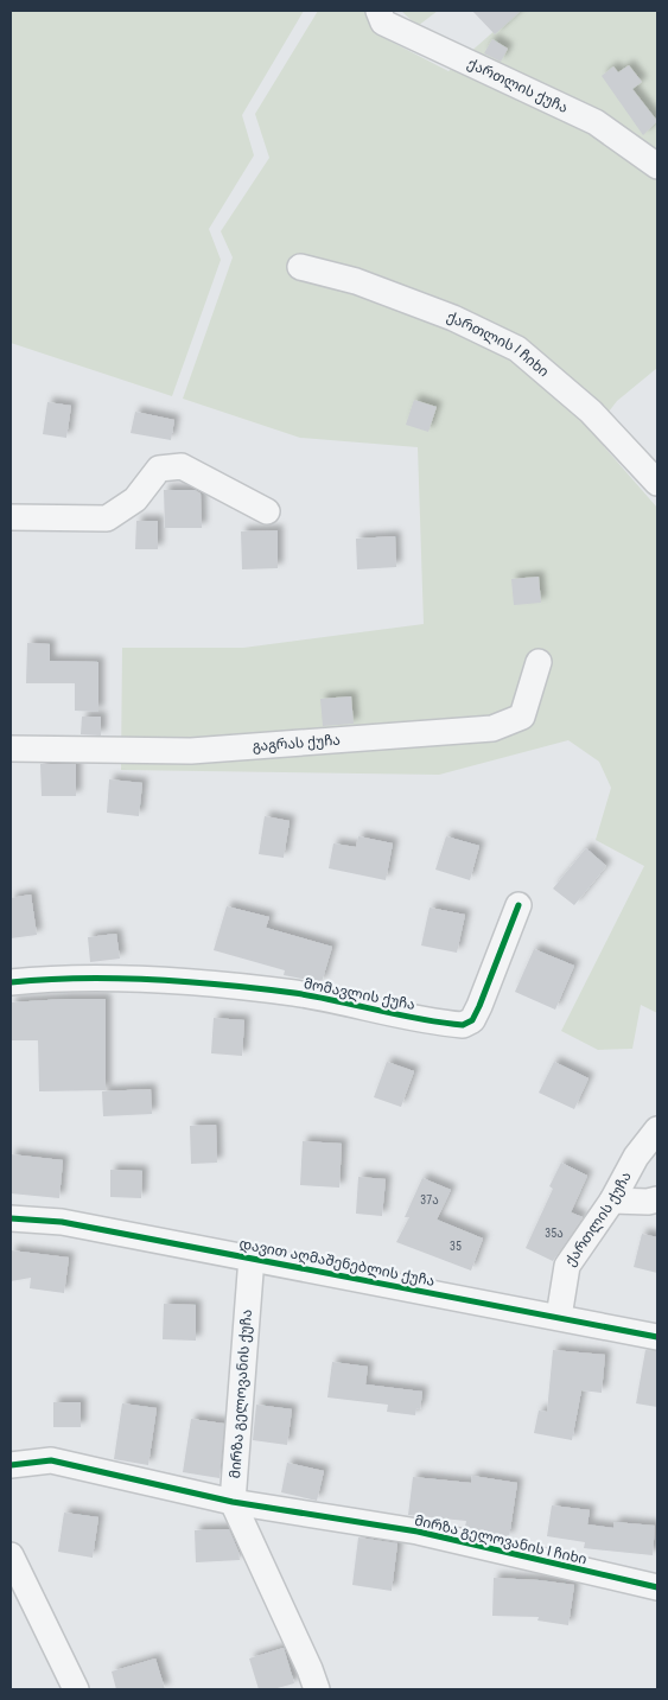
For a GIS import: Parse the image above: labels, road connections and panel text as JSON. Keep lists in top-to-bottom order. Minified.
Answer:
{"streets":{"street":["ქართლის ქუჩა","ქართლის I ჩიხი","გაგრას ქუჩა","მომავლის ქუჩა","დავით აღმაშენებლის ქუჩა","მირზა გელოვანის ქუჩა","მირზა გელოვანის I ჩიხი"]},"crossings":[["ქართლის ქუჩა","დავით აღმაშენებლის ქუჩა"],["დავით აღმაშენებლის ქუჩა","მირზა გელოვანის ქუჩა"],["მირზა გელოვანის ქუჩა","მირზა გელოვანის I ჩიხი"]],"house_numbers":["37ა","35ა","35"]}
